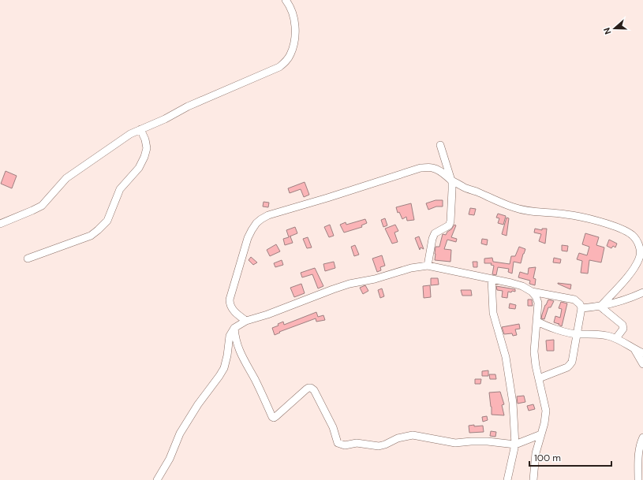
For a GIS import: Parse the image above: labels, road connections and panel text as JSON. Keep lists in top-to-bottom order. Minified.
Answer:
{"scale_bar":"100 m","north":"left"}
